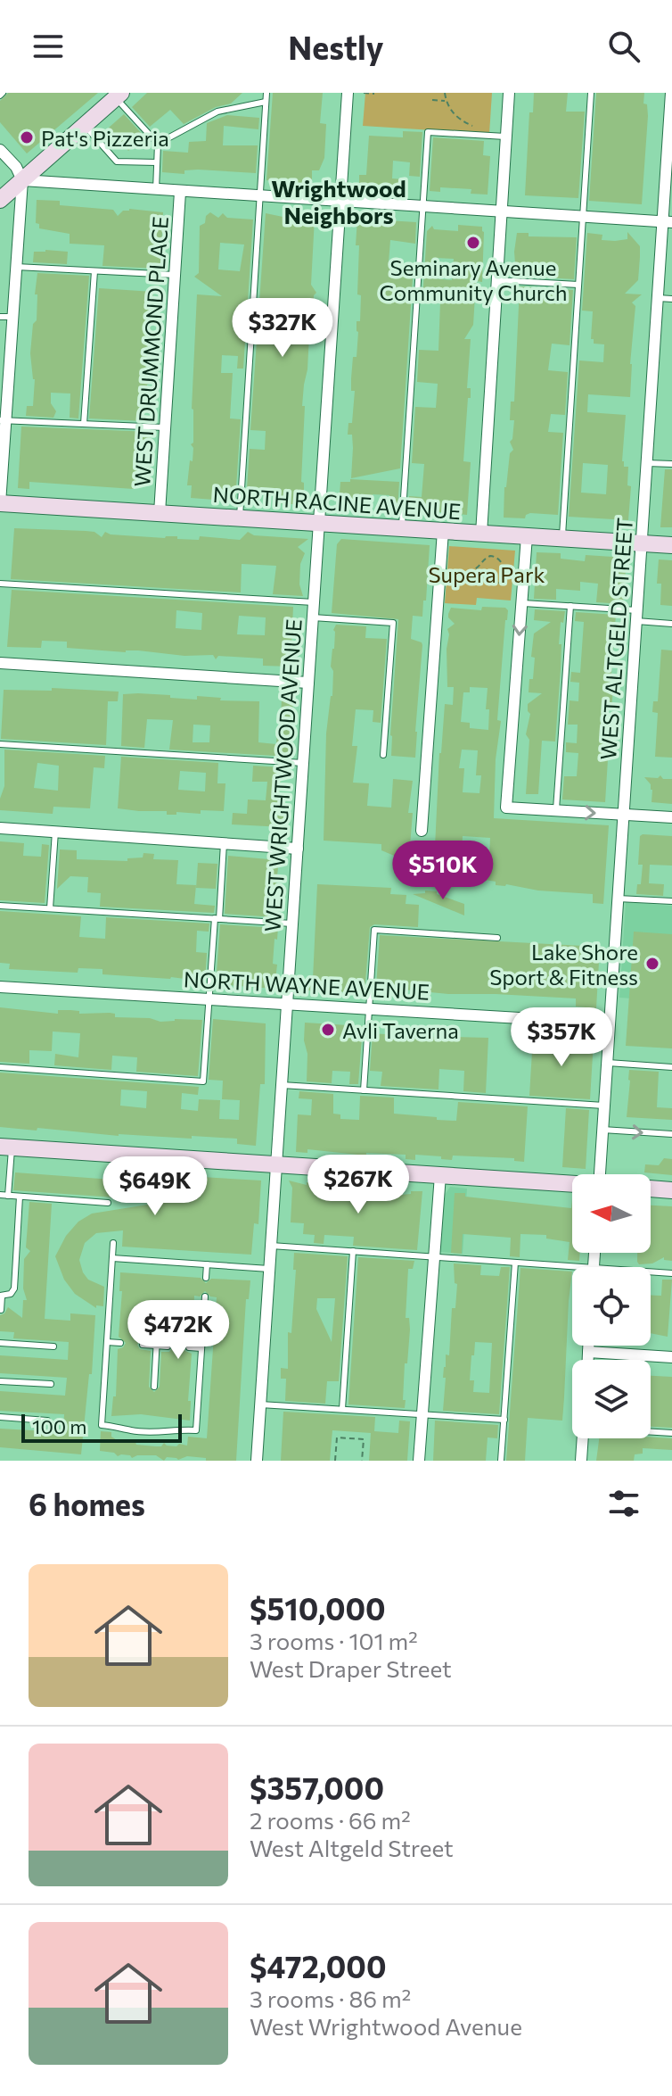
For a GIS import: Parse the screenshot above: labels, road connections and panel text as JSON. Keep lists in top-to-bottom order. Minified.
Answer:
{"streets":{"street":["WEST DRUMMOND PLACE","NORTH RACINE AVENUE","WEST ALTGELD STREET","WEST WRIGHTWOOD AVENUE","NORTH WAYNE AVENUE"]},"crossings":[["WEST DRUMMOND PLACE","NORTH RACINE AVENUE"],["NORTH RACINE AVENUE","WEST ALTGELD STREET"],["NORTH RACINE AVENUE","WEST WRIGHTWOOD AVENUE"],["WEST ALTGELD STREET","NORTH WAYNE AVENUE"],["WEST WRIGHTWOOD AVENUE","NORTH WAYNE AVENUE"]],"districts":["Wrightwood Neighbors"],"parks":["Supera Park"],"places":["Pat's Pizzeria","Seminary Avenue Community Church","Lake Shore Sport & Fitness","Avli Taverna"],"scale_bar":"100 m","north":"left","page":{"header":"Nestly","price":["$327K","$510K","$357K","$267K","$649K","$472K"],"scale":"100 m","heading":"6 homes","list":[{"name":"$510,000","note":"3 rooms · 101 m² · West Draper Street"},{"name":"$357,000","note":"2 rooms · 66 m² · West Altgeld Street"},{"name":"$472,000","note":"3 rooms · 86 m² · West Wrightwood Avenue"}]}}
